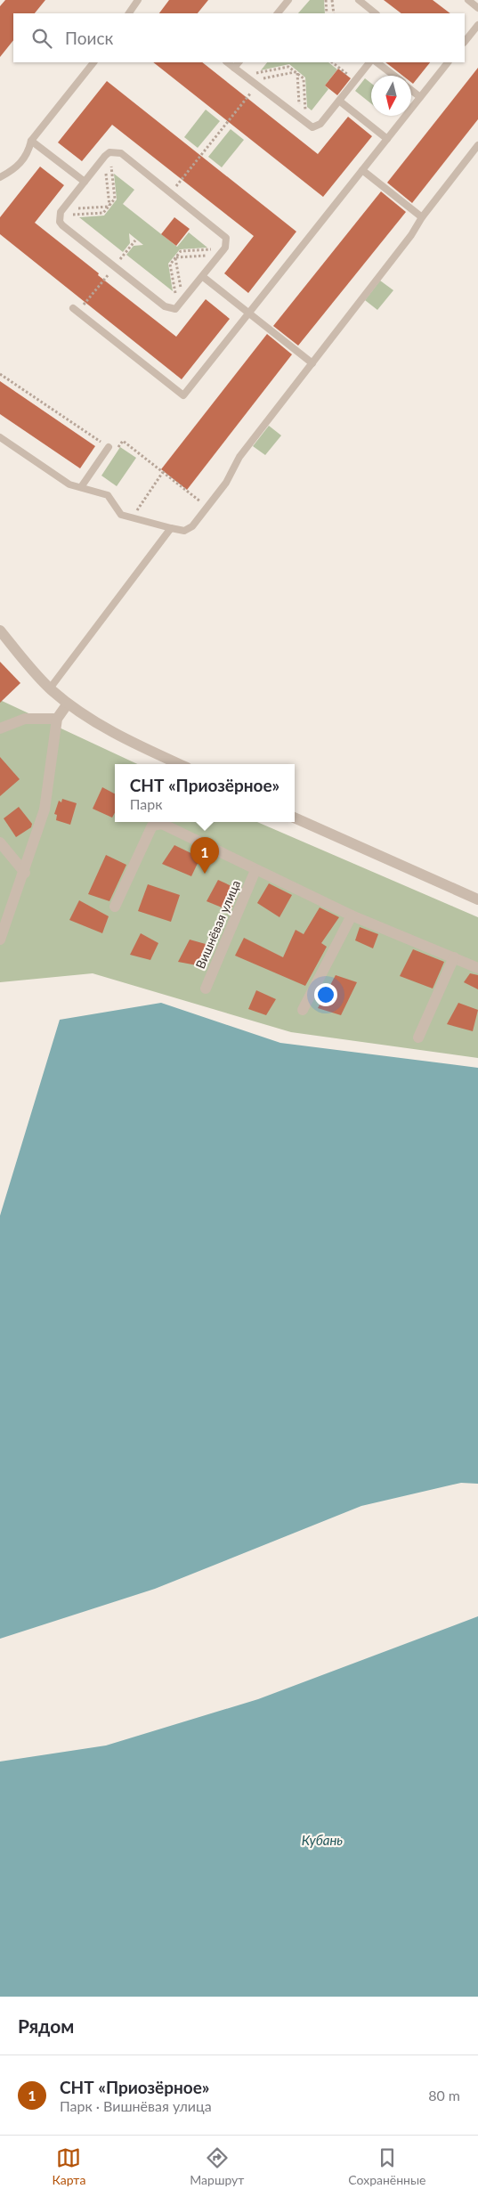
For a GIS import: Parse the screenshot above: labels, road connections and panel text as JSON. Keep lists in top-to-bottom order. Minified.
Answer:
{"streets":{"street":["Вишнёвая улица"]},"water":["Кубань"],"north":"bottom","page":{"search":"Поиск","popup":["СНТ «Приозёрное»","Парк"],"pins":"1","heading":"Рядом","list":[{"mark":"1","name":"СНТ «Приозёрное»","note":"Парк · Вишнёвая улица","value":"80 m"}],"nav":["Карта","Маршрут","Сохранённые"]}}
